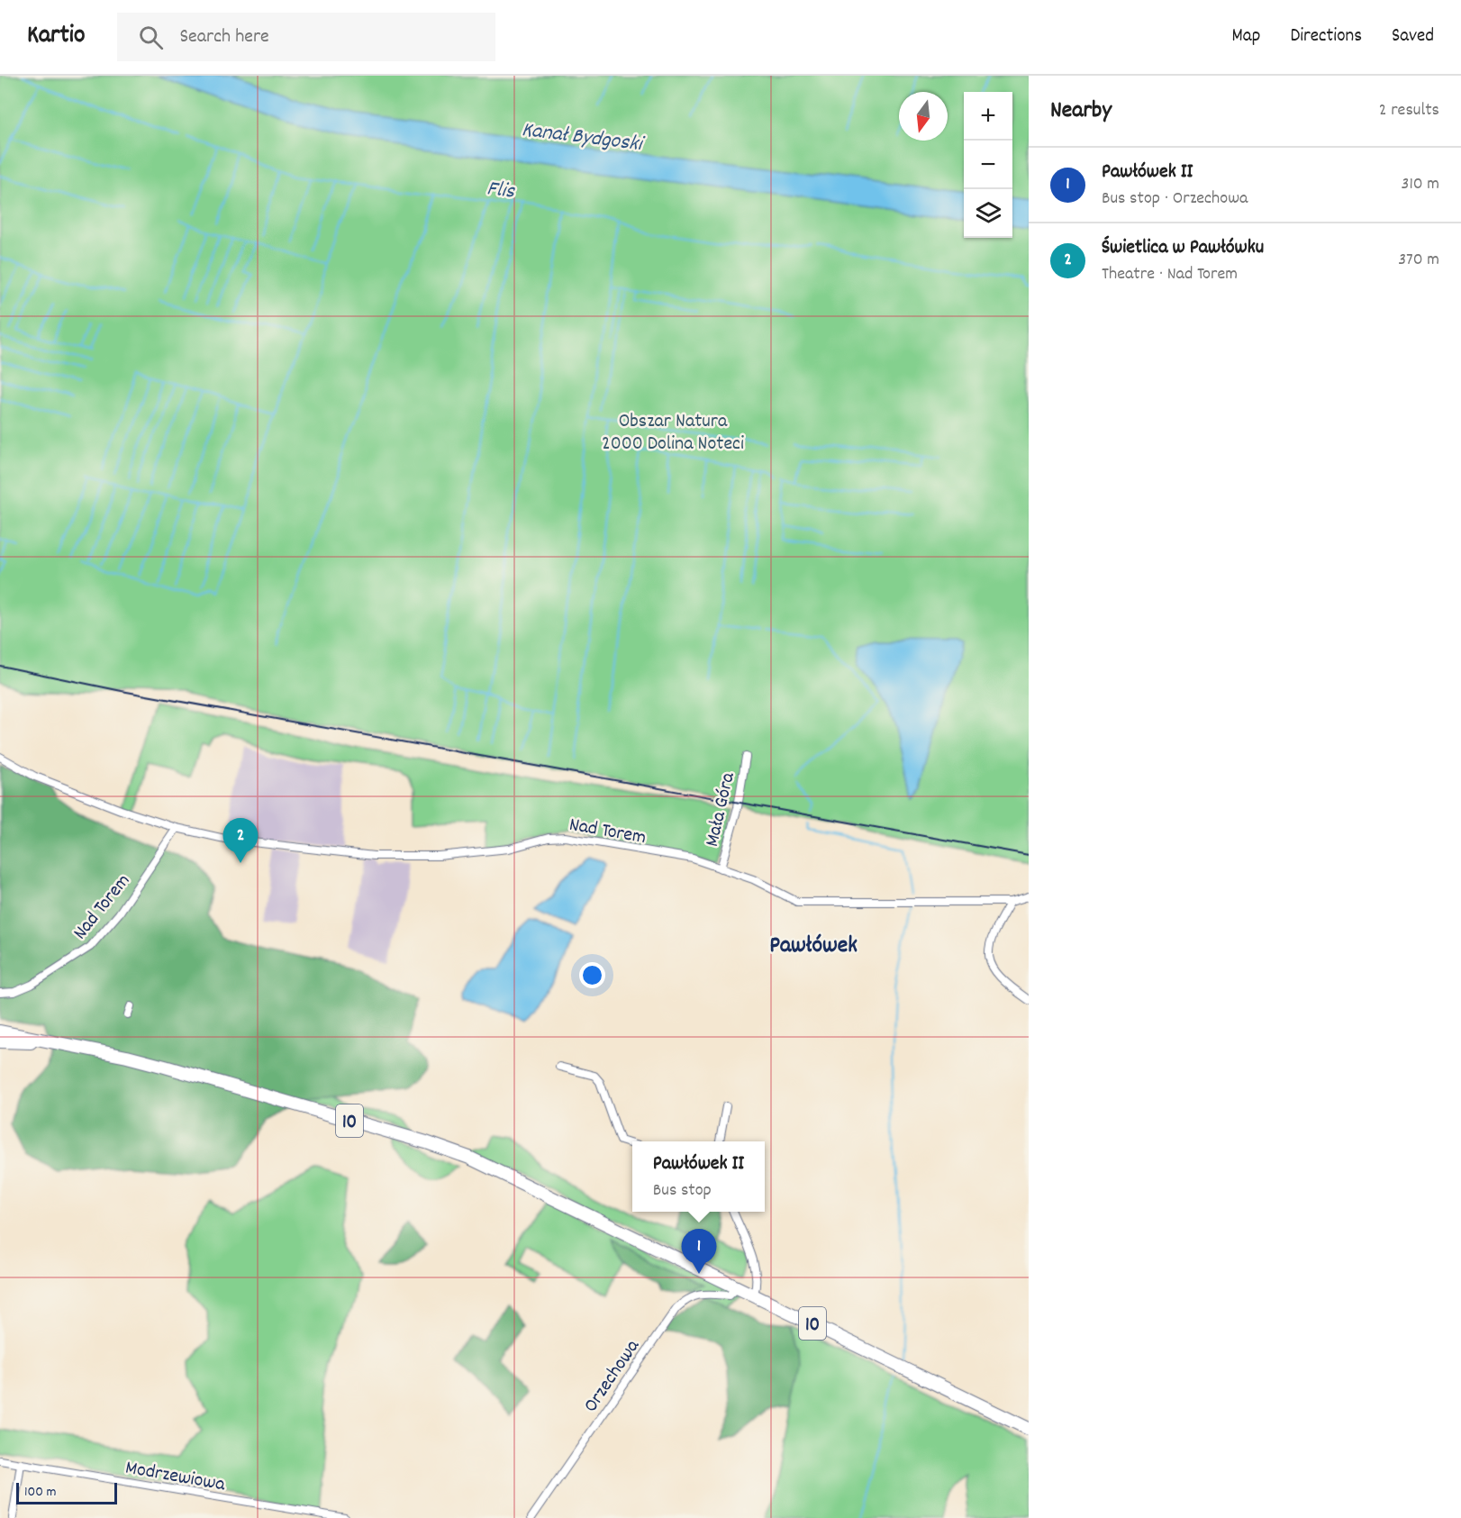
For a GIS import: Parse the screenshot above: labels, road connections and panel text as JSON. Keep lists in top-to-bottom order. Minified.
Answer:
{"streets":{"highway":["10"],"street":["Mała Góra","Nad Torem","Orzechowa","Modrzewiowa"]},"crossings":[["Mała Góra","Nad Torem"],["10","Orzechowa"]],"districts":["Pawłówek"],"water":["Kanał Bydgoski","Flis"],"parks":["Obszar Natura 2000 Dolina Noteci"],"scale_bar":"100 m","north":"bottom","page":{"header":"Kartio","search":"Search here","nav":["Map","Directions","Saved"],"heading":["Nearby","2 results"],"map_buttons":["+","−"],"list":[{"mark":"1","name":"Pawłówek II","note":"Bus stop · Orzechowa","value":"310 m"},{"mark":"2","name":"Świetlica w Pawłówku","note":"Theatre · Nad Torem","value":"370 m"}],"pins":["2","1"],"popup":["Pawłówek II","Bus stop"],"scale":"100 m"}}
